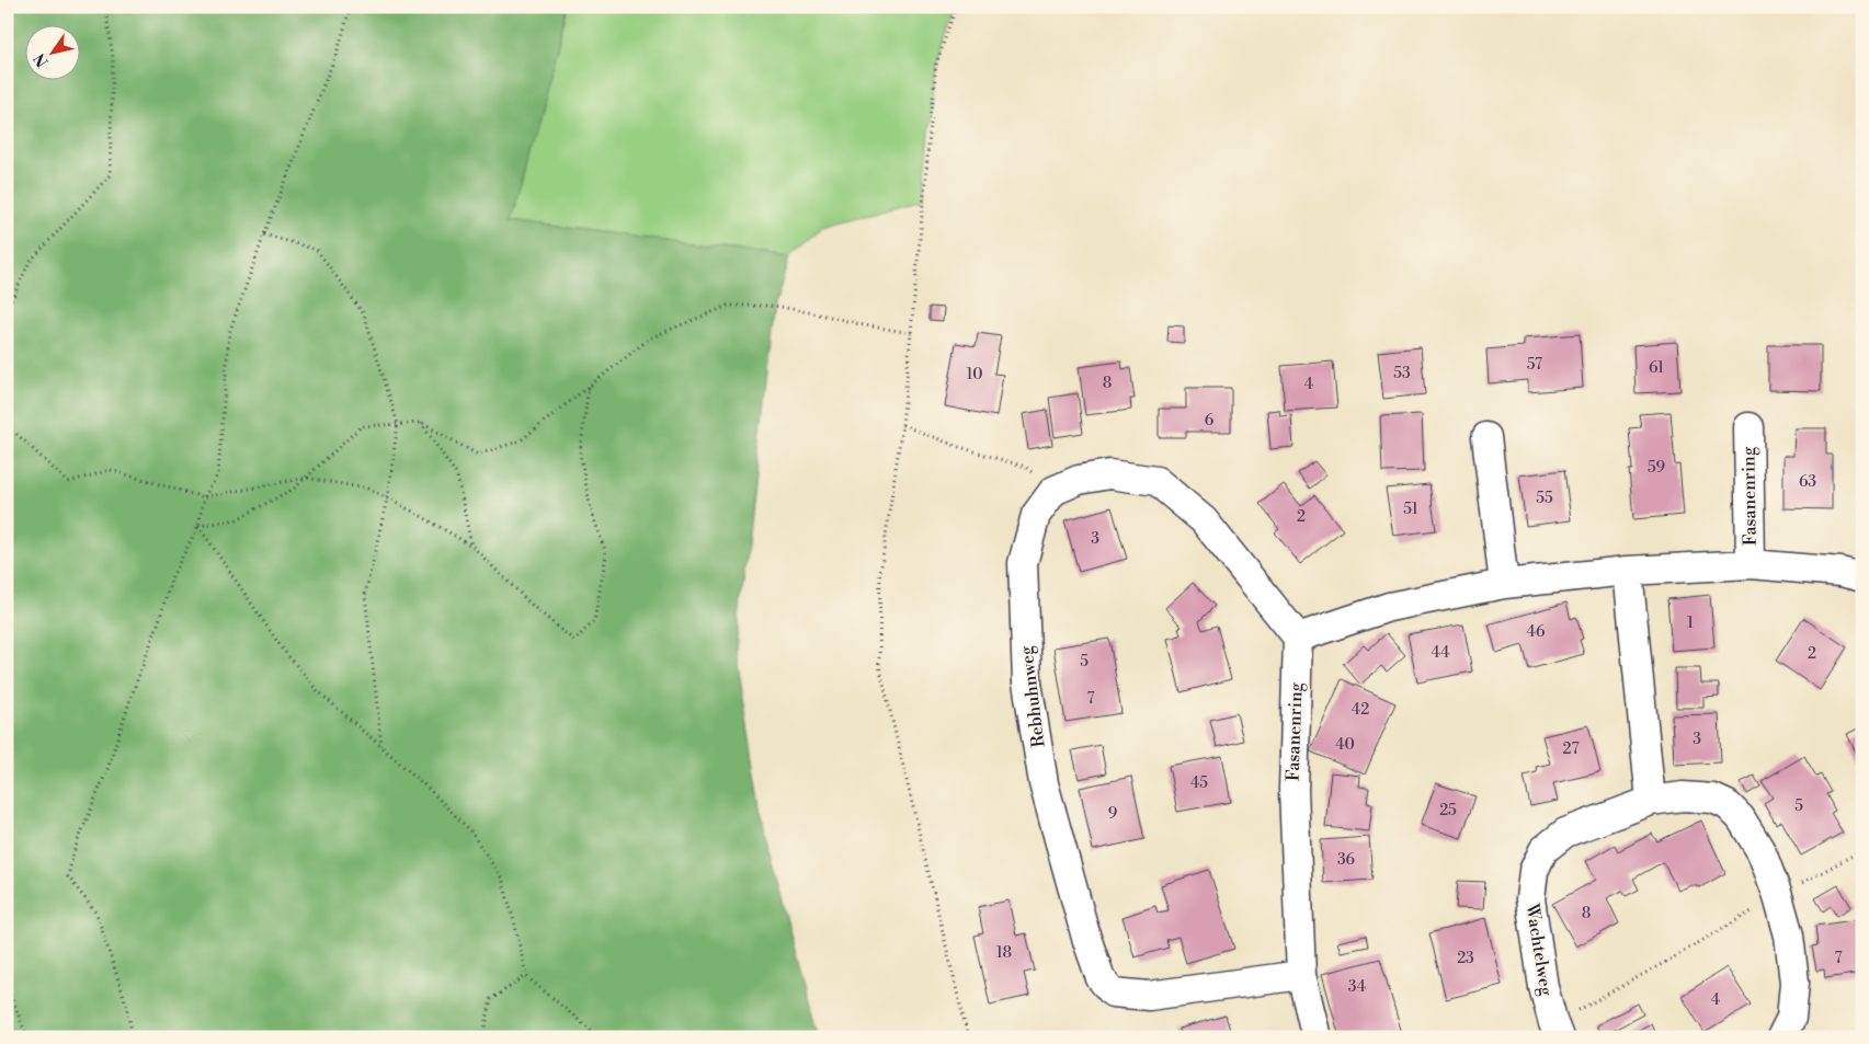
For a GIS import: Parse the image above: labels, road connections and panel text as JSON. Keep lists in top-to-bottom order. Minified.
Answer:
{"streets":{"street":["Fasanenring","Rebhuhnweg","Wachtelweg"]},"crossings":[["Fasanenring","Rebhuhnweg"]],"house_numbers":["57","61","53","10","8","4","6","59","63","55","51","2","3","1","46","44","2","5","7","42","3","40","27","45","5","25","9","36","8","18","23","7","34","4"],"north":"bottom left"}
